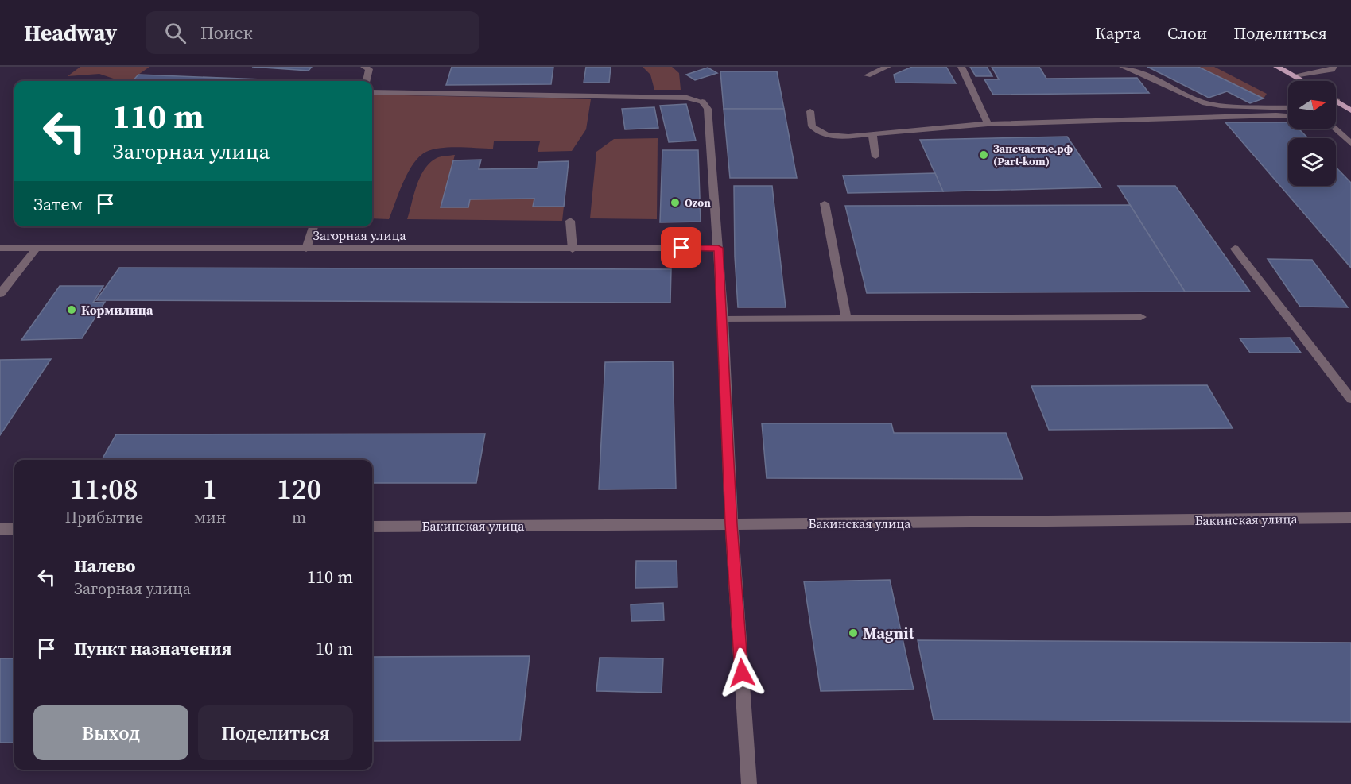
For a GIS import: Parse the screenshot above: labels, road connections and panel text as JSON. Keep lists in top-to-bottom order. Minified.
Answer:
{"streets":{"street":["Загорная улица","Бакинская улица"]},"places":["Запсчастье.рф (Part-kom)","Ozon","Кормилица","Magnit"],"north":"right","page":{"header":"Headway","search":"Поиск","nav":["Карта","Слои","Поделиться"],"turn":["110 m","Загорная улица"],"then":"Затем","eta":["11:08","Прибытие","1","мин","120","m"],"list":[{"name":"Налево","note":"Загорная улица","value":"110 m"},{"name":"Пункт назначения","value":"10 m"}],"buttons":["Выход","Поделиться"]}}
